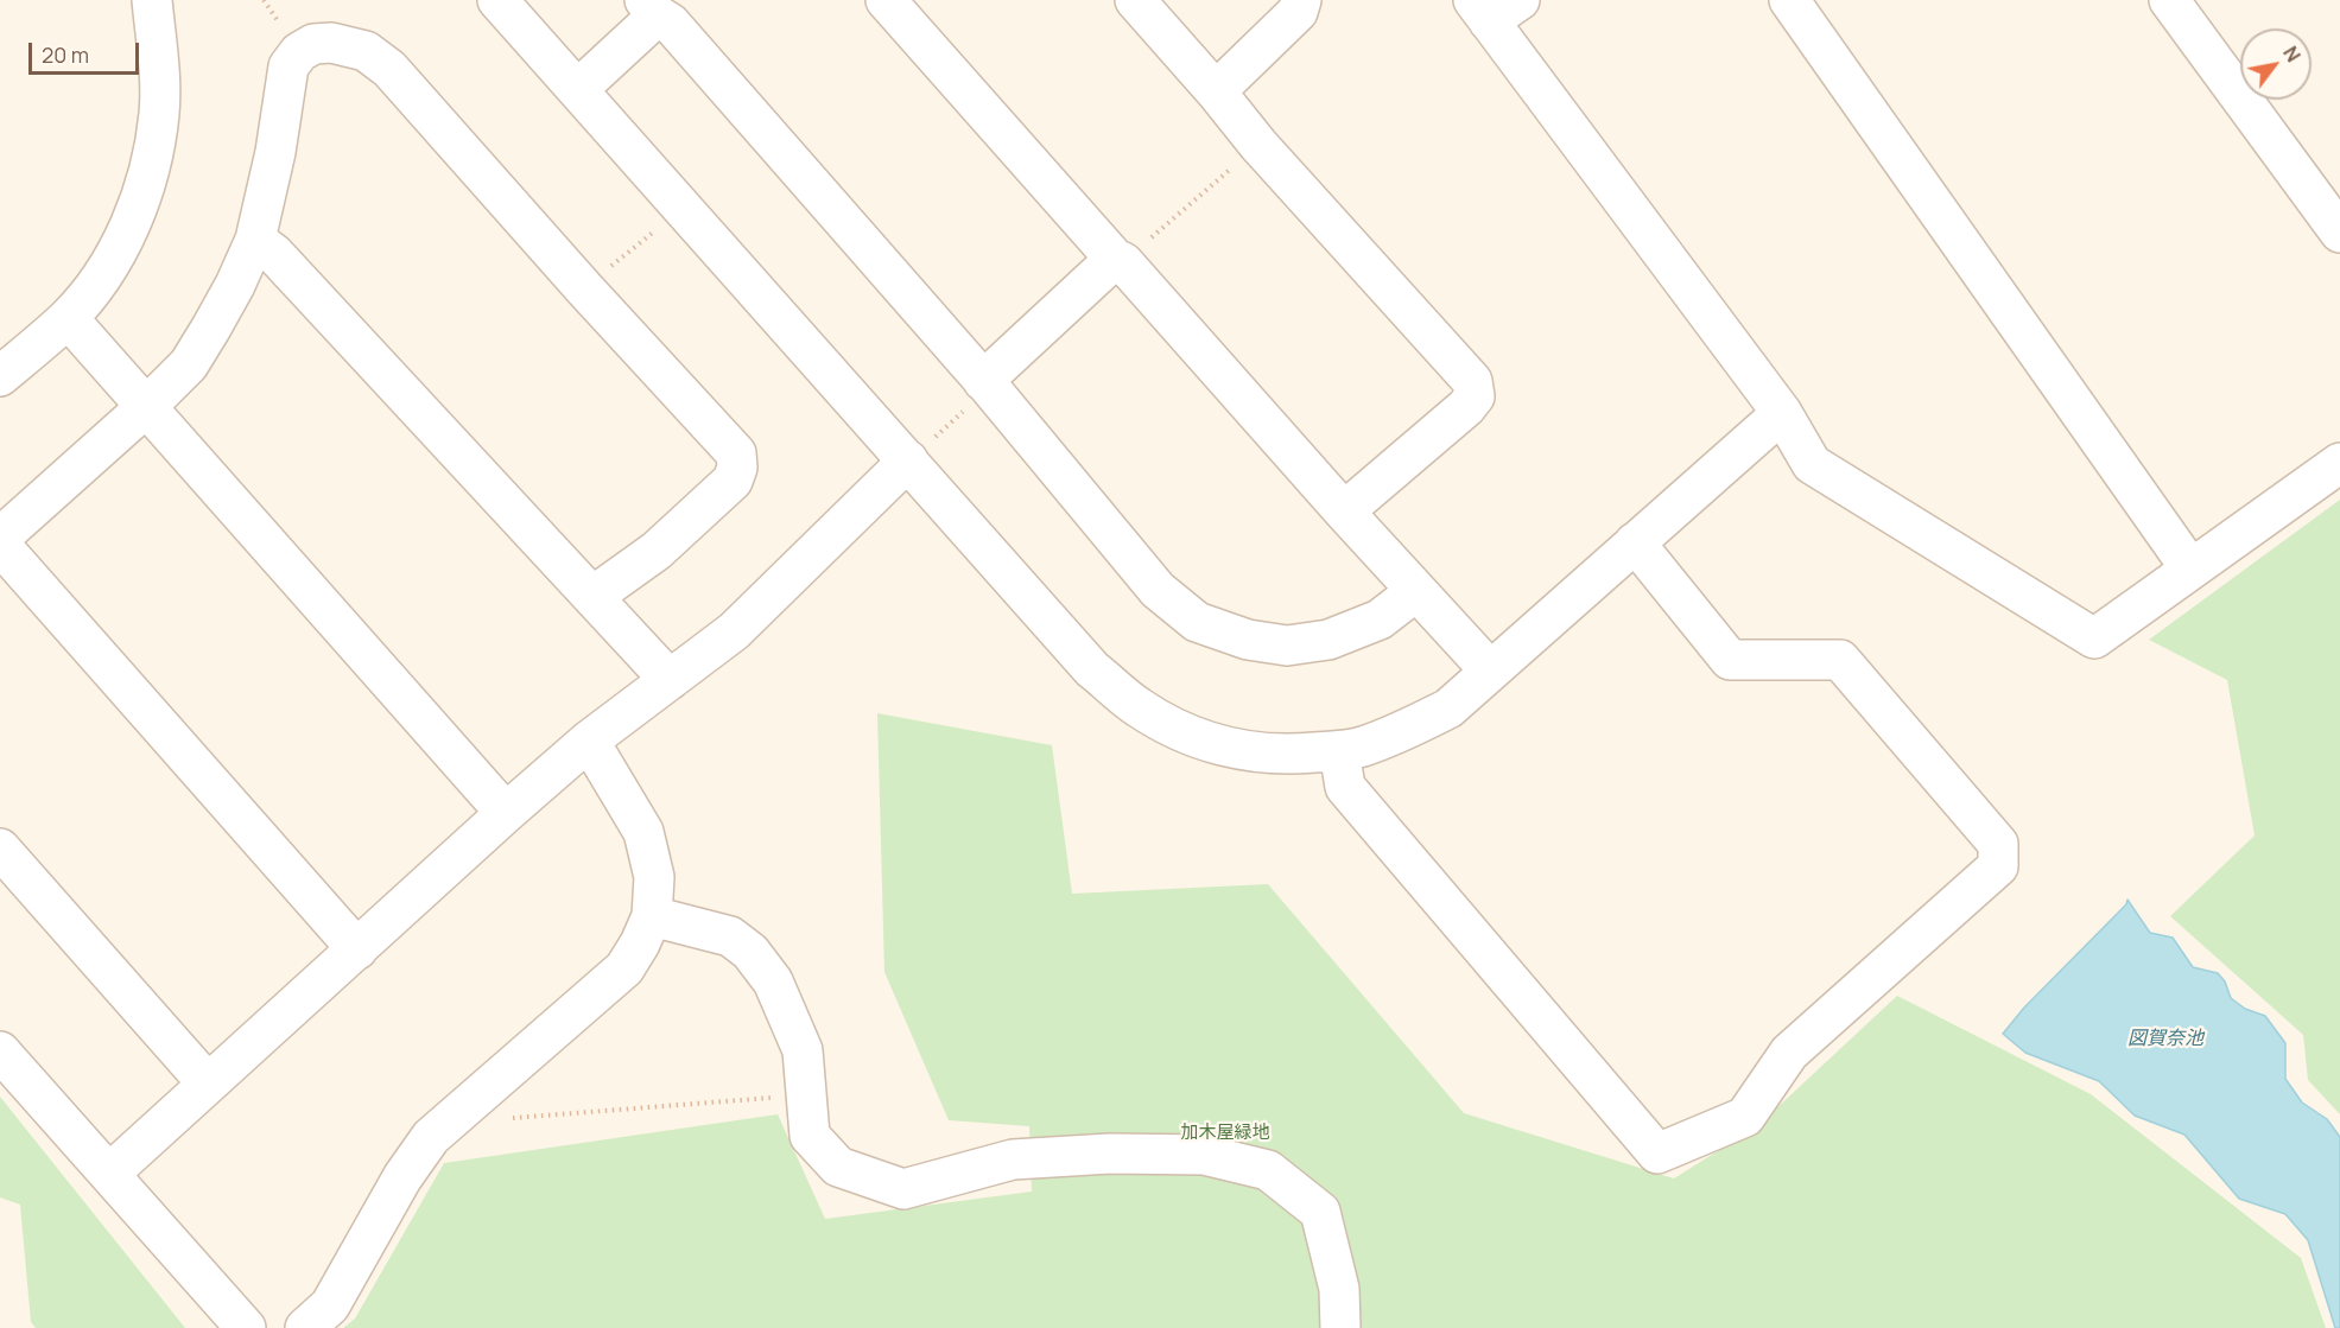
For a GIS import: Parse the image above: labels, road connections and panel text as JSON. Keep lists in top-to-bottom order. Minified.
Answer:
{"water":["図賀奈池"],"parks":["加木屋緑地"],"scale_bar":"20 m","north":"top right"}
